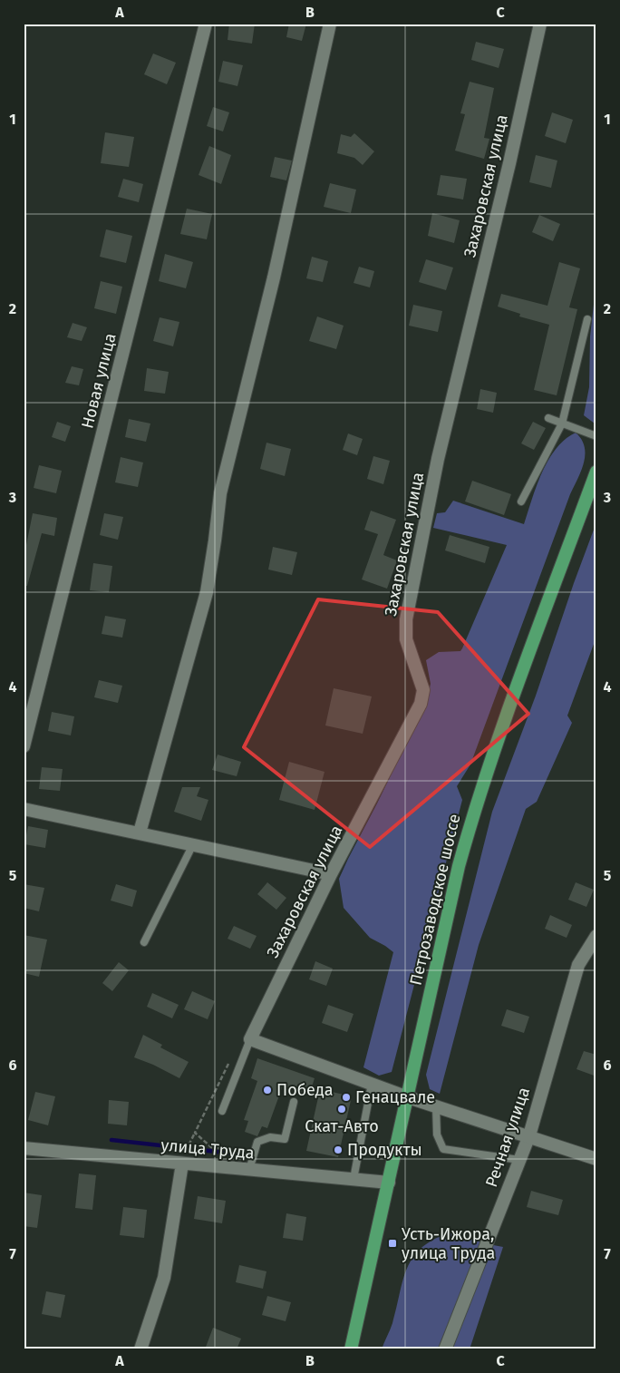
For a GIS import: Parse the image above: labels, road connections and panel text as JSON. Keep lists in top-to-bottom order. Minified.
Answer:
{"streets":{"main road":["Петрозаводское шоссе"],"street":["Захаровская улица","Новая улица","Речная улица","улица Труда"]},"crossings":[["Петрозаводское шоссе","улица Труда"]],"places":{"other":["Победа","Генацвале","Скат-Авто","Продукты"],"transit":["Усть-Ижора, улица Труда"]},"grid":{"columns":["A","B","C"],"rows":["1","2","3","4","5","6","7"]}}
